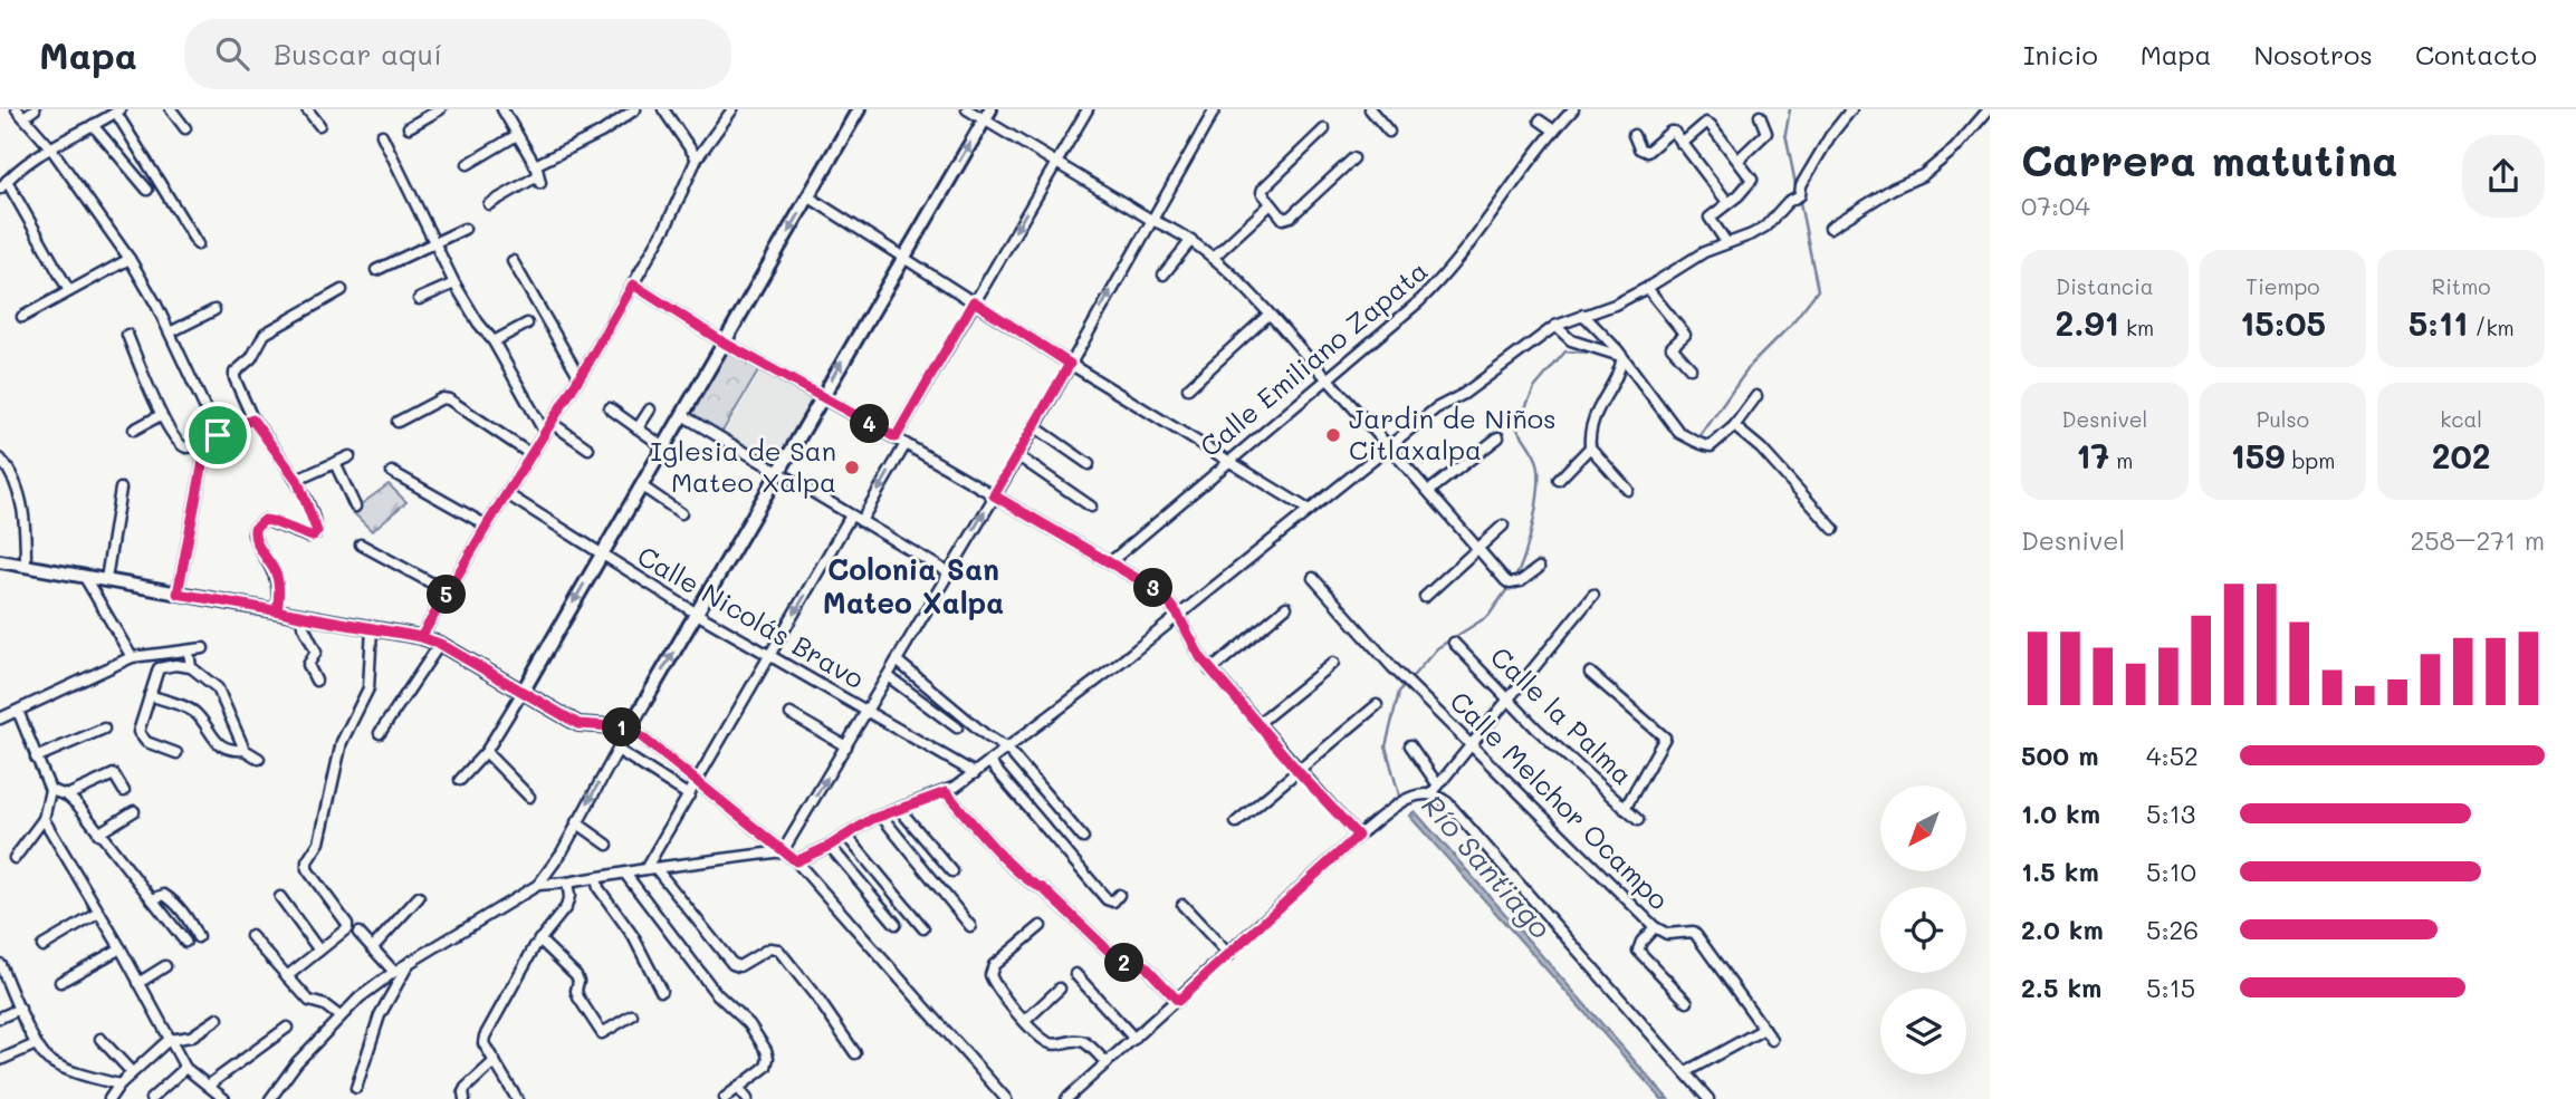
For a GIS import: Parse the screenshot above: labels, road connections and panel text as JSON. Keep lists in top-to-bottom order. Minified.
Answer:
{"streets":{"street":["Calle Emiliano Zapata","Calle Nicolás Bravo","Calle la Palma","Calle Melchor Ocampo"]},"districts":["Colonia San Mateo Xalpa"],"water":["Río Santiago"],"places":["Jardin de Niños Citlaxalpa","Iglesia de San Mateo Xalpa"],"north":"bottom left","page":{"header":"Mapa","search":"Buscar aquí","nav":["Inicio","Mapa","Nosotros","Contacto"],"heading":["Carrera matutina","07:04"],"stats":[["Distancia","2.91 km"],["Tiempo","15:05"],["Ritmo","5:11 /km"],["Desnivel","17 m"],["Pulso","159 bpm"],["kcal","202"]],"pins":["4","3","5","1","2"],"chart":["Desnivel","258–271 m"],"list":[{"name":"500 m","note":"4:52"},{"name":"1.0 km","note":"5:13"},{"name":"1.5 km","note":"5:10"},{"name":"2.0 km","note":"5:26"},{"name":"2.5 km","note":"5:15"}]}}
